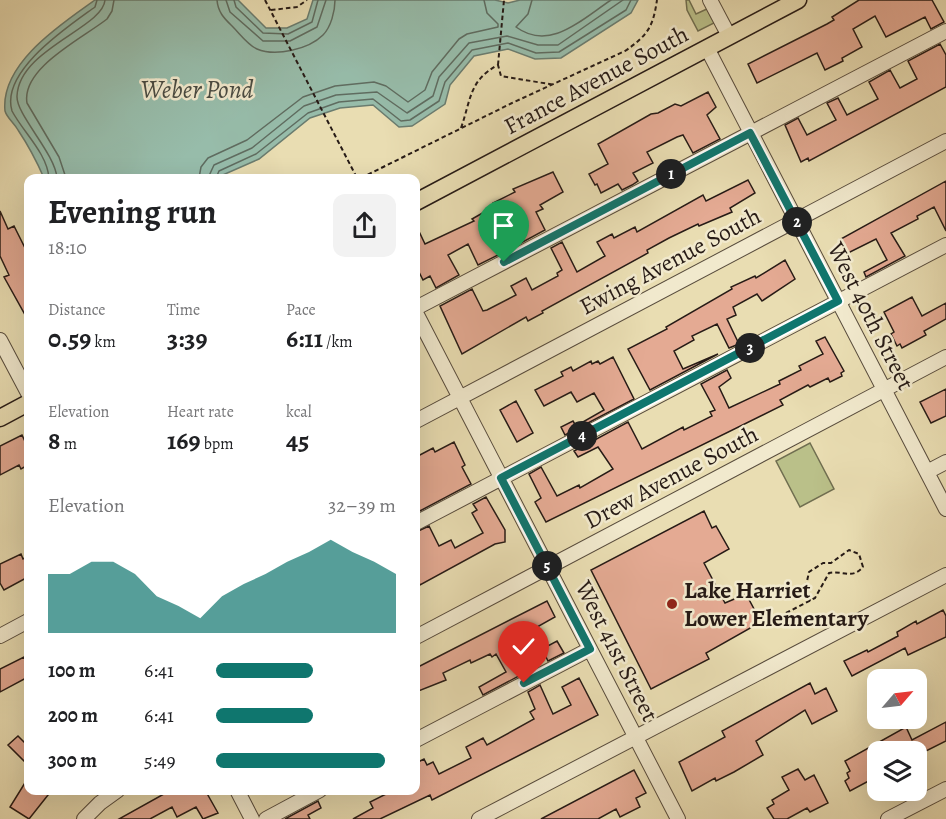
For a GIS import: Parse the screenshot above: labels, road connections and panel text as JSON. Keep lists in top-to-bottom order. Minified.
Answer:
{"streets":{"main road":["France Avenue South"],"street":["Ewing Avenue South","West 40th Street","Drew Avenue South","West 41st Street"]},"crossings":[["France Avenue South","West 40th Street"],["Ewing Avenue South","West 40th Street"],["Ewing Avenue South","West 41st Street"],["West 40th Street","Drew Avenue South"],["Drew Avenue South","West 41st Street"]],"water":["Weber Pond"],"places":["Lake Harriet Lower Elementary"],"north":"top right","page":{"pins":["1","2","3","4","5"],"heading":["Evening run","18:10"],"stats":[["Distance","0.59 km"],["Time","3:39"],["Pace","6:11 /km"],["Elevation","8 m"],["Heart rate","169 bpm"],["kcal","45"]],"chart":["Elevation","32–39 m"],"list":[{"name":"100 m","note":"6:41"},{"name":"200 m","note":"6:41"},{"name":"300 m","note":"5:49"}]}}
